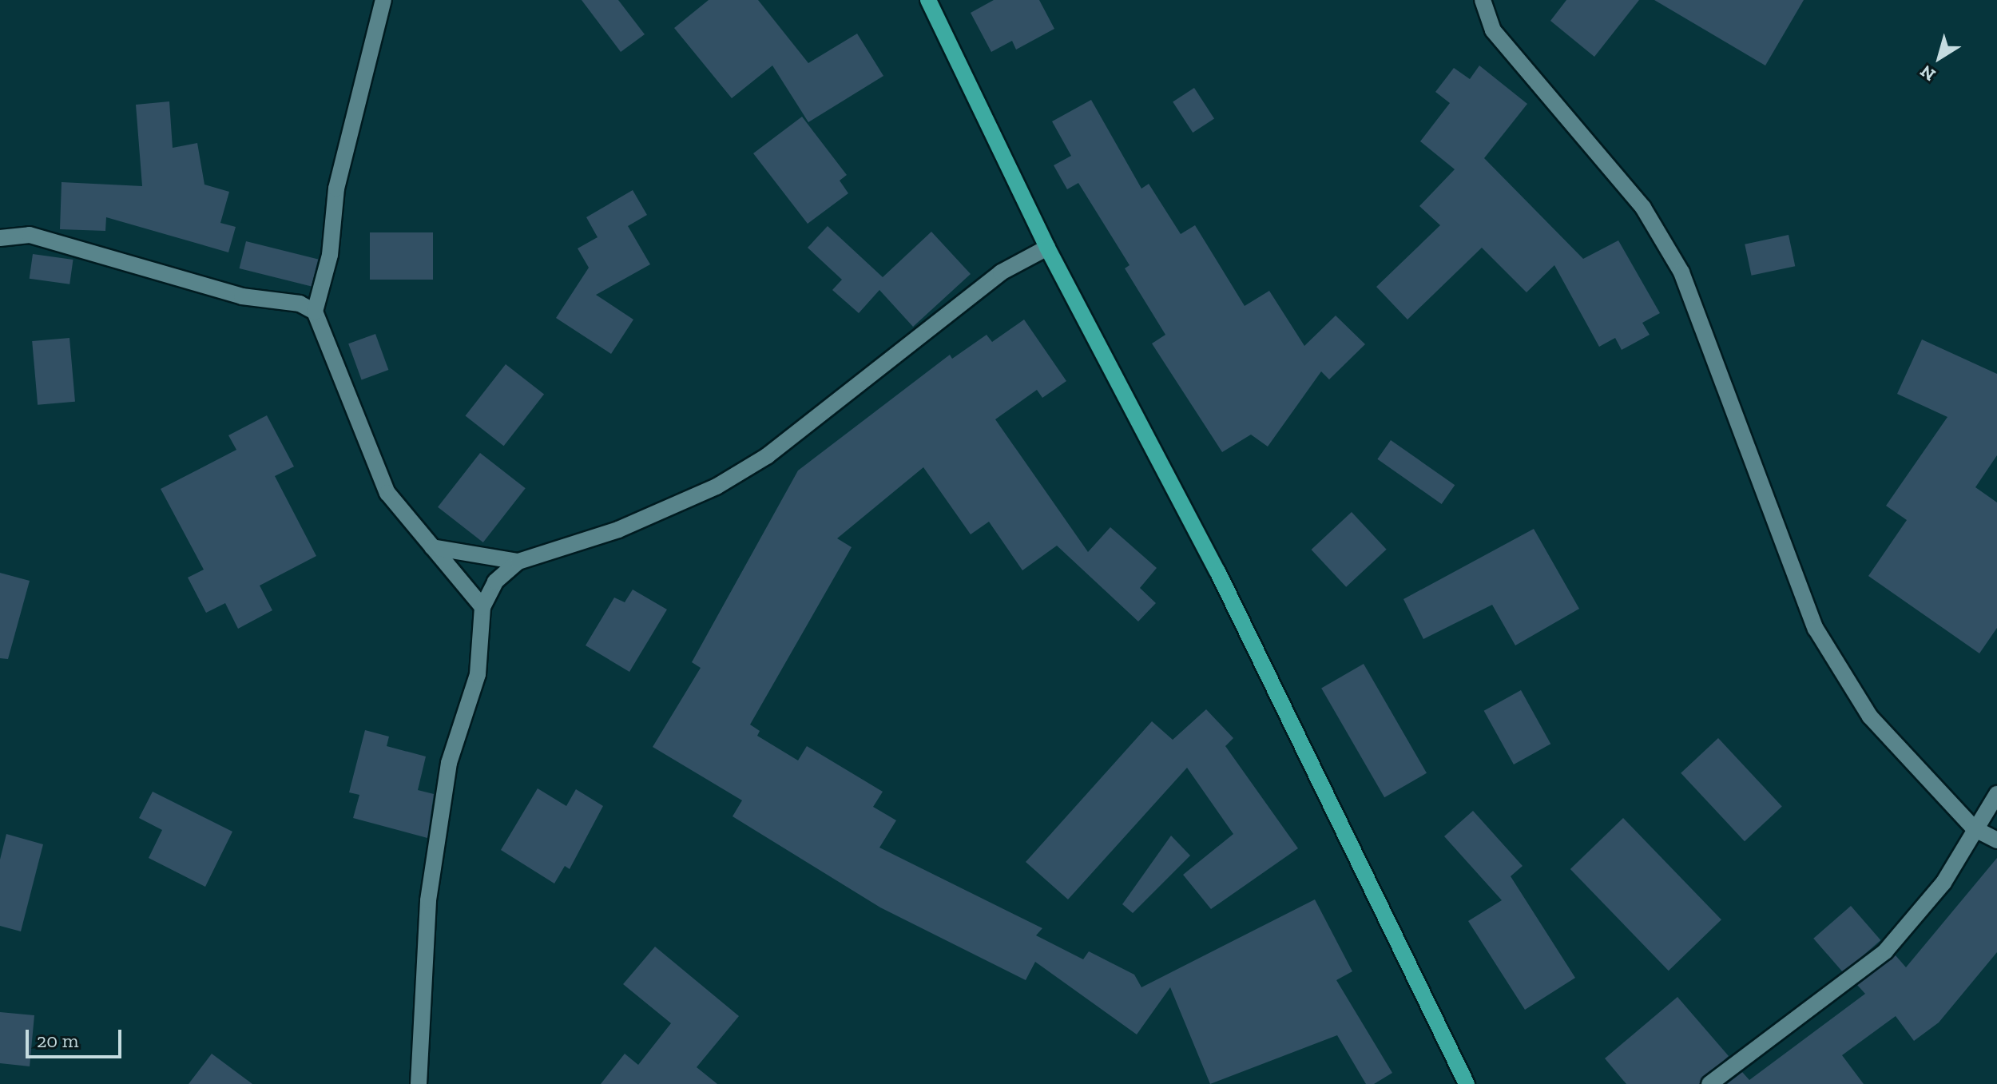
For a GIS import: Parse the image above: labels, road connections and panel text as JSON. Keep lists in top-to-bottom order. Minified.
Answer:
{"scale_bar":"20 m","north":"bottom left"}
